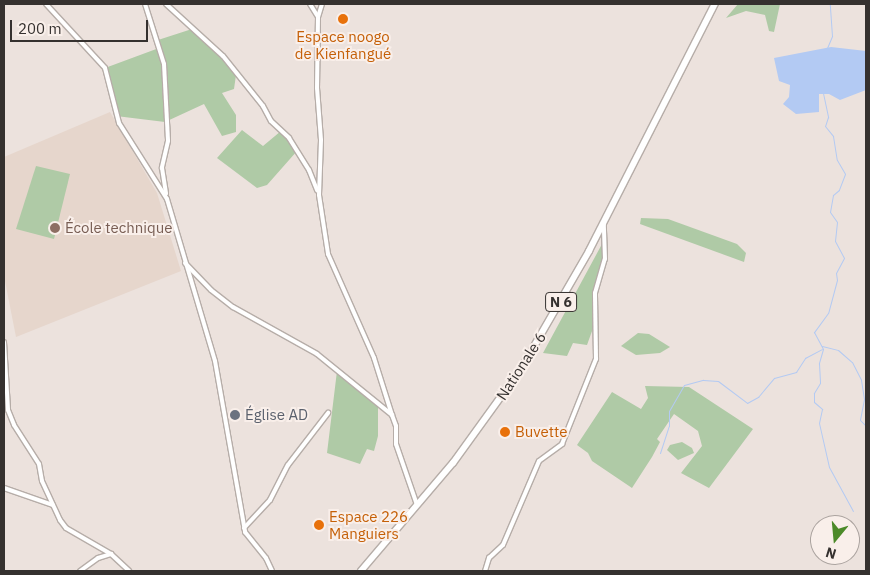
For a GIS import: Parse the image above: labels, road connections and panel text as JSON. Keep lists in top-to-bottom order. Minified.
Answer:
{"streets":{"main road":["N 6","Nationale 6"]},"places":["Espace noogo de Kienfangué","École technique","Église AD","Buvette","Espace 226 Manguiers"],"scale_bar":"200 m","north":"bottom"}
